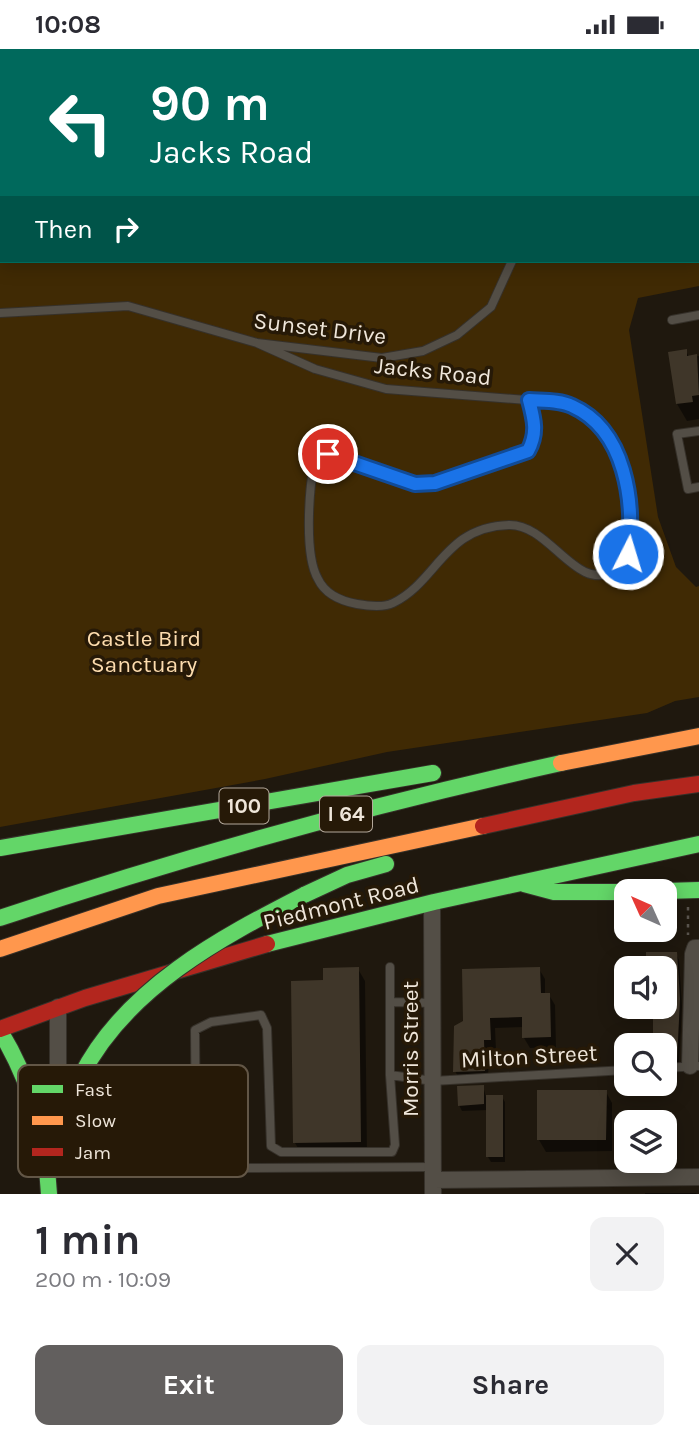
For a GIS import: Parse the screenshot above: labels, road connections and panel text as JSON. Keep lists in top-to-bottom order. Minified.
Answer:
{"streets":{"main road":["100","I 64","Piedmont Road"],"street":["Morris Street"],"lane":["Sunset Drive","Jacks Road","Milton Street"]},"crossings":[["Sunset Drive","Jacks Road"],["100","I 64"],["Piedmont Road","Morris Street"],["Morris Street","Milton Street"]],"parks":["Castle Bird Sanctuary"],"legend":["Fast","Slow","Jam"],"north":"top left","page":{"status":"10:08","turn":["90 m","Jacks Road"],"then":"Then","heading":["1 min","200 m · 10:09"],"buttons":["Exit","Share"]}}
